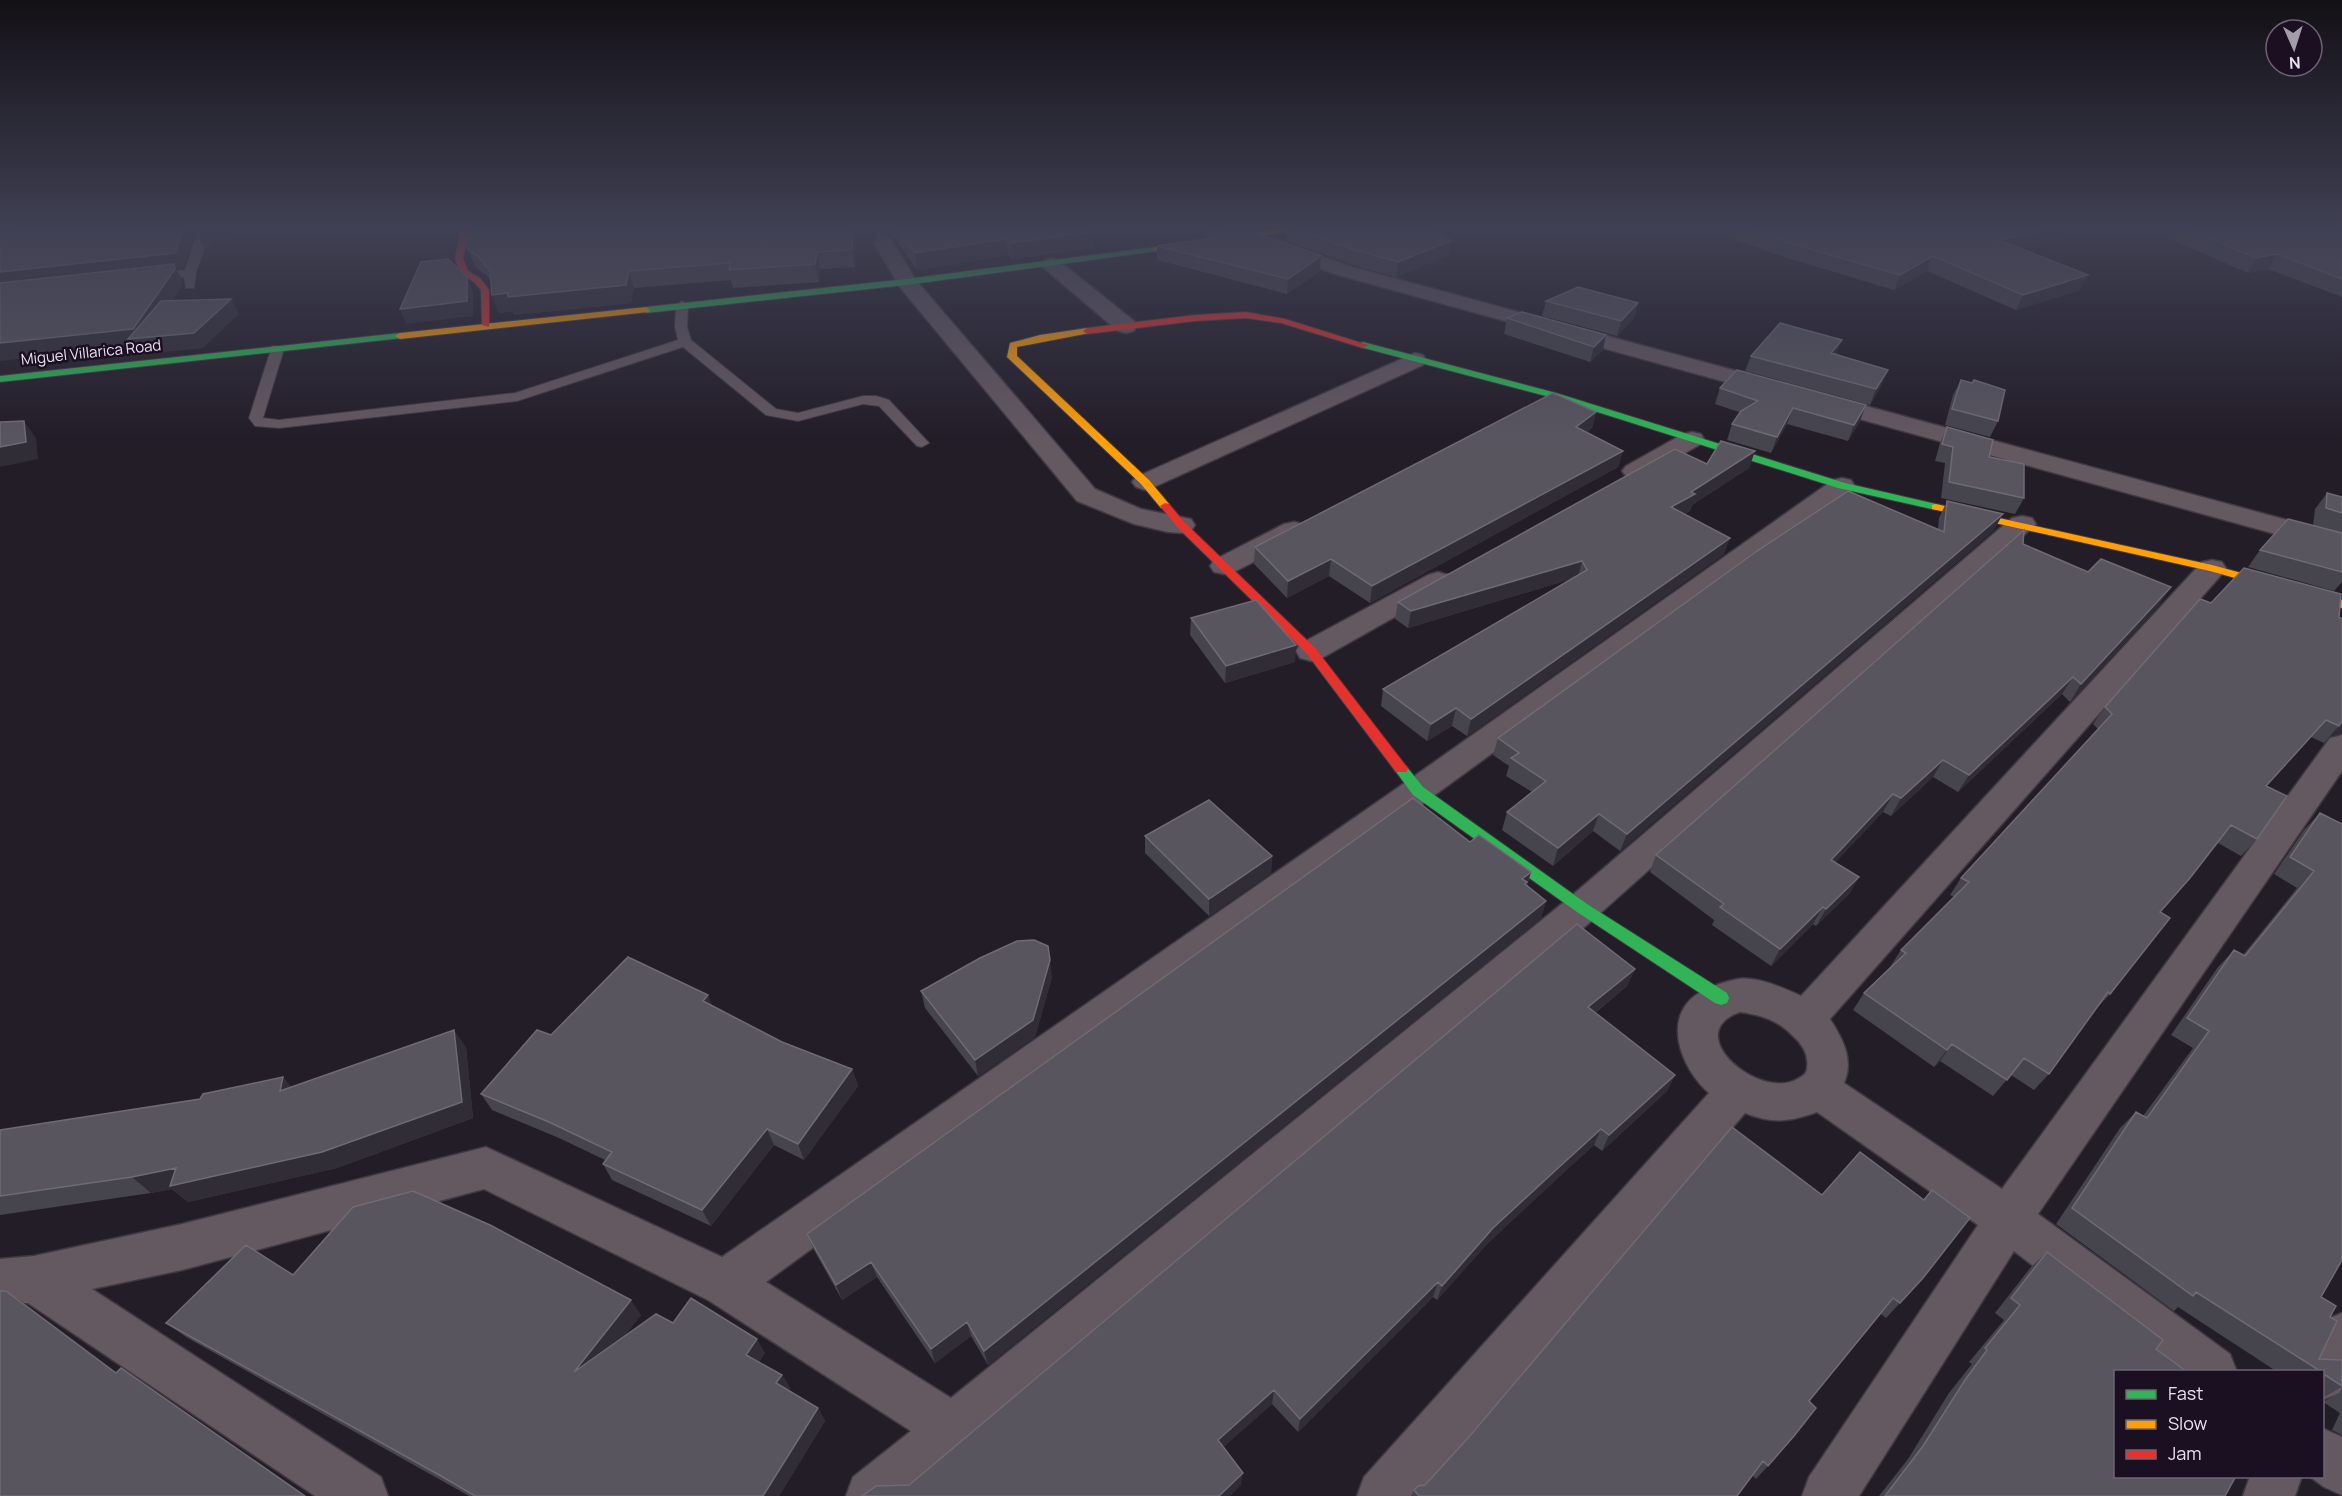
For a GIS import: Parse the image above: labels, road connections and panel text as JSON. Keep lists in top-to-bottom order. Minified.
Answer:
{"streets":{"street":["Miguel Villarica Road"]},"legend":["Fast","Slow","Jam"],"north":"bottom"}
